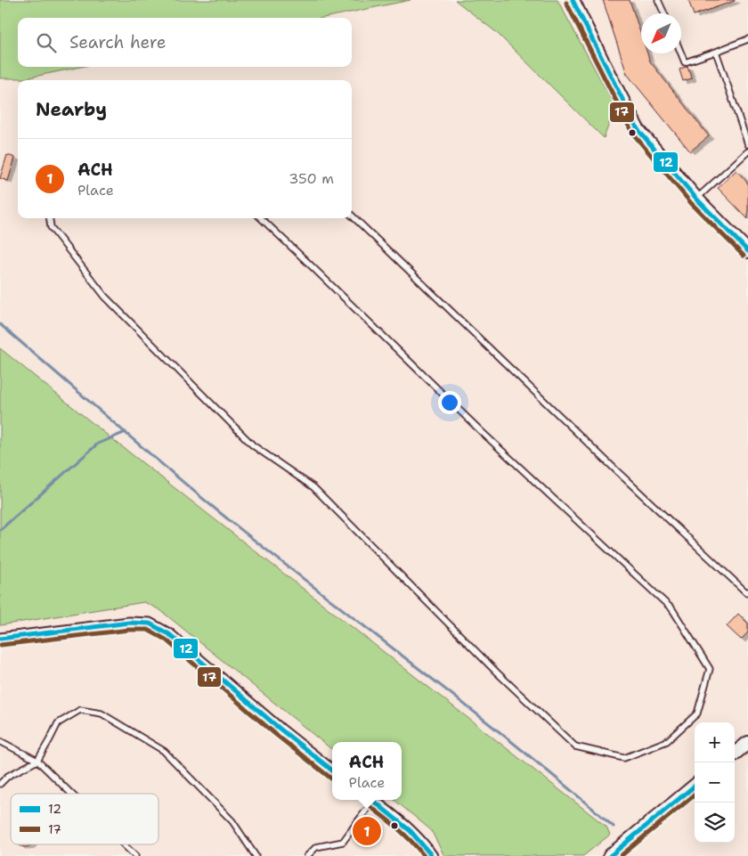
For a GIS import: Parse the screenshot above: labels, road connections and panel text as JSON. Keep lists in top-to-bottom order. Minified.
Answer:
{"lines":["transit line 12","transit line 17"],"legend":["12","17"],"north":"bottom left","page":{"search":"Search here","heading":"Nearby","list":[{"mark":"1","name":"АСН","note":"Place","value":"350 m"}],"map_buttons":["+","−"],"popup":["АСН","Place"],"pins":"1"}}
